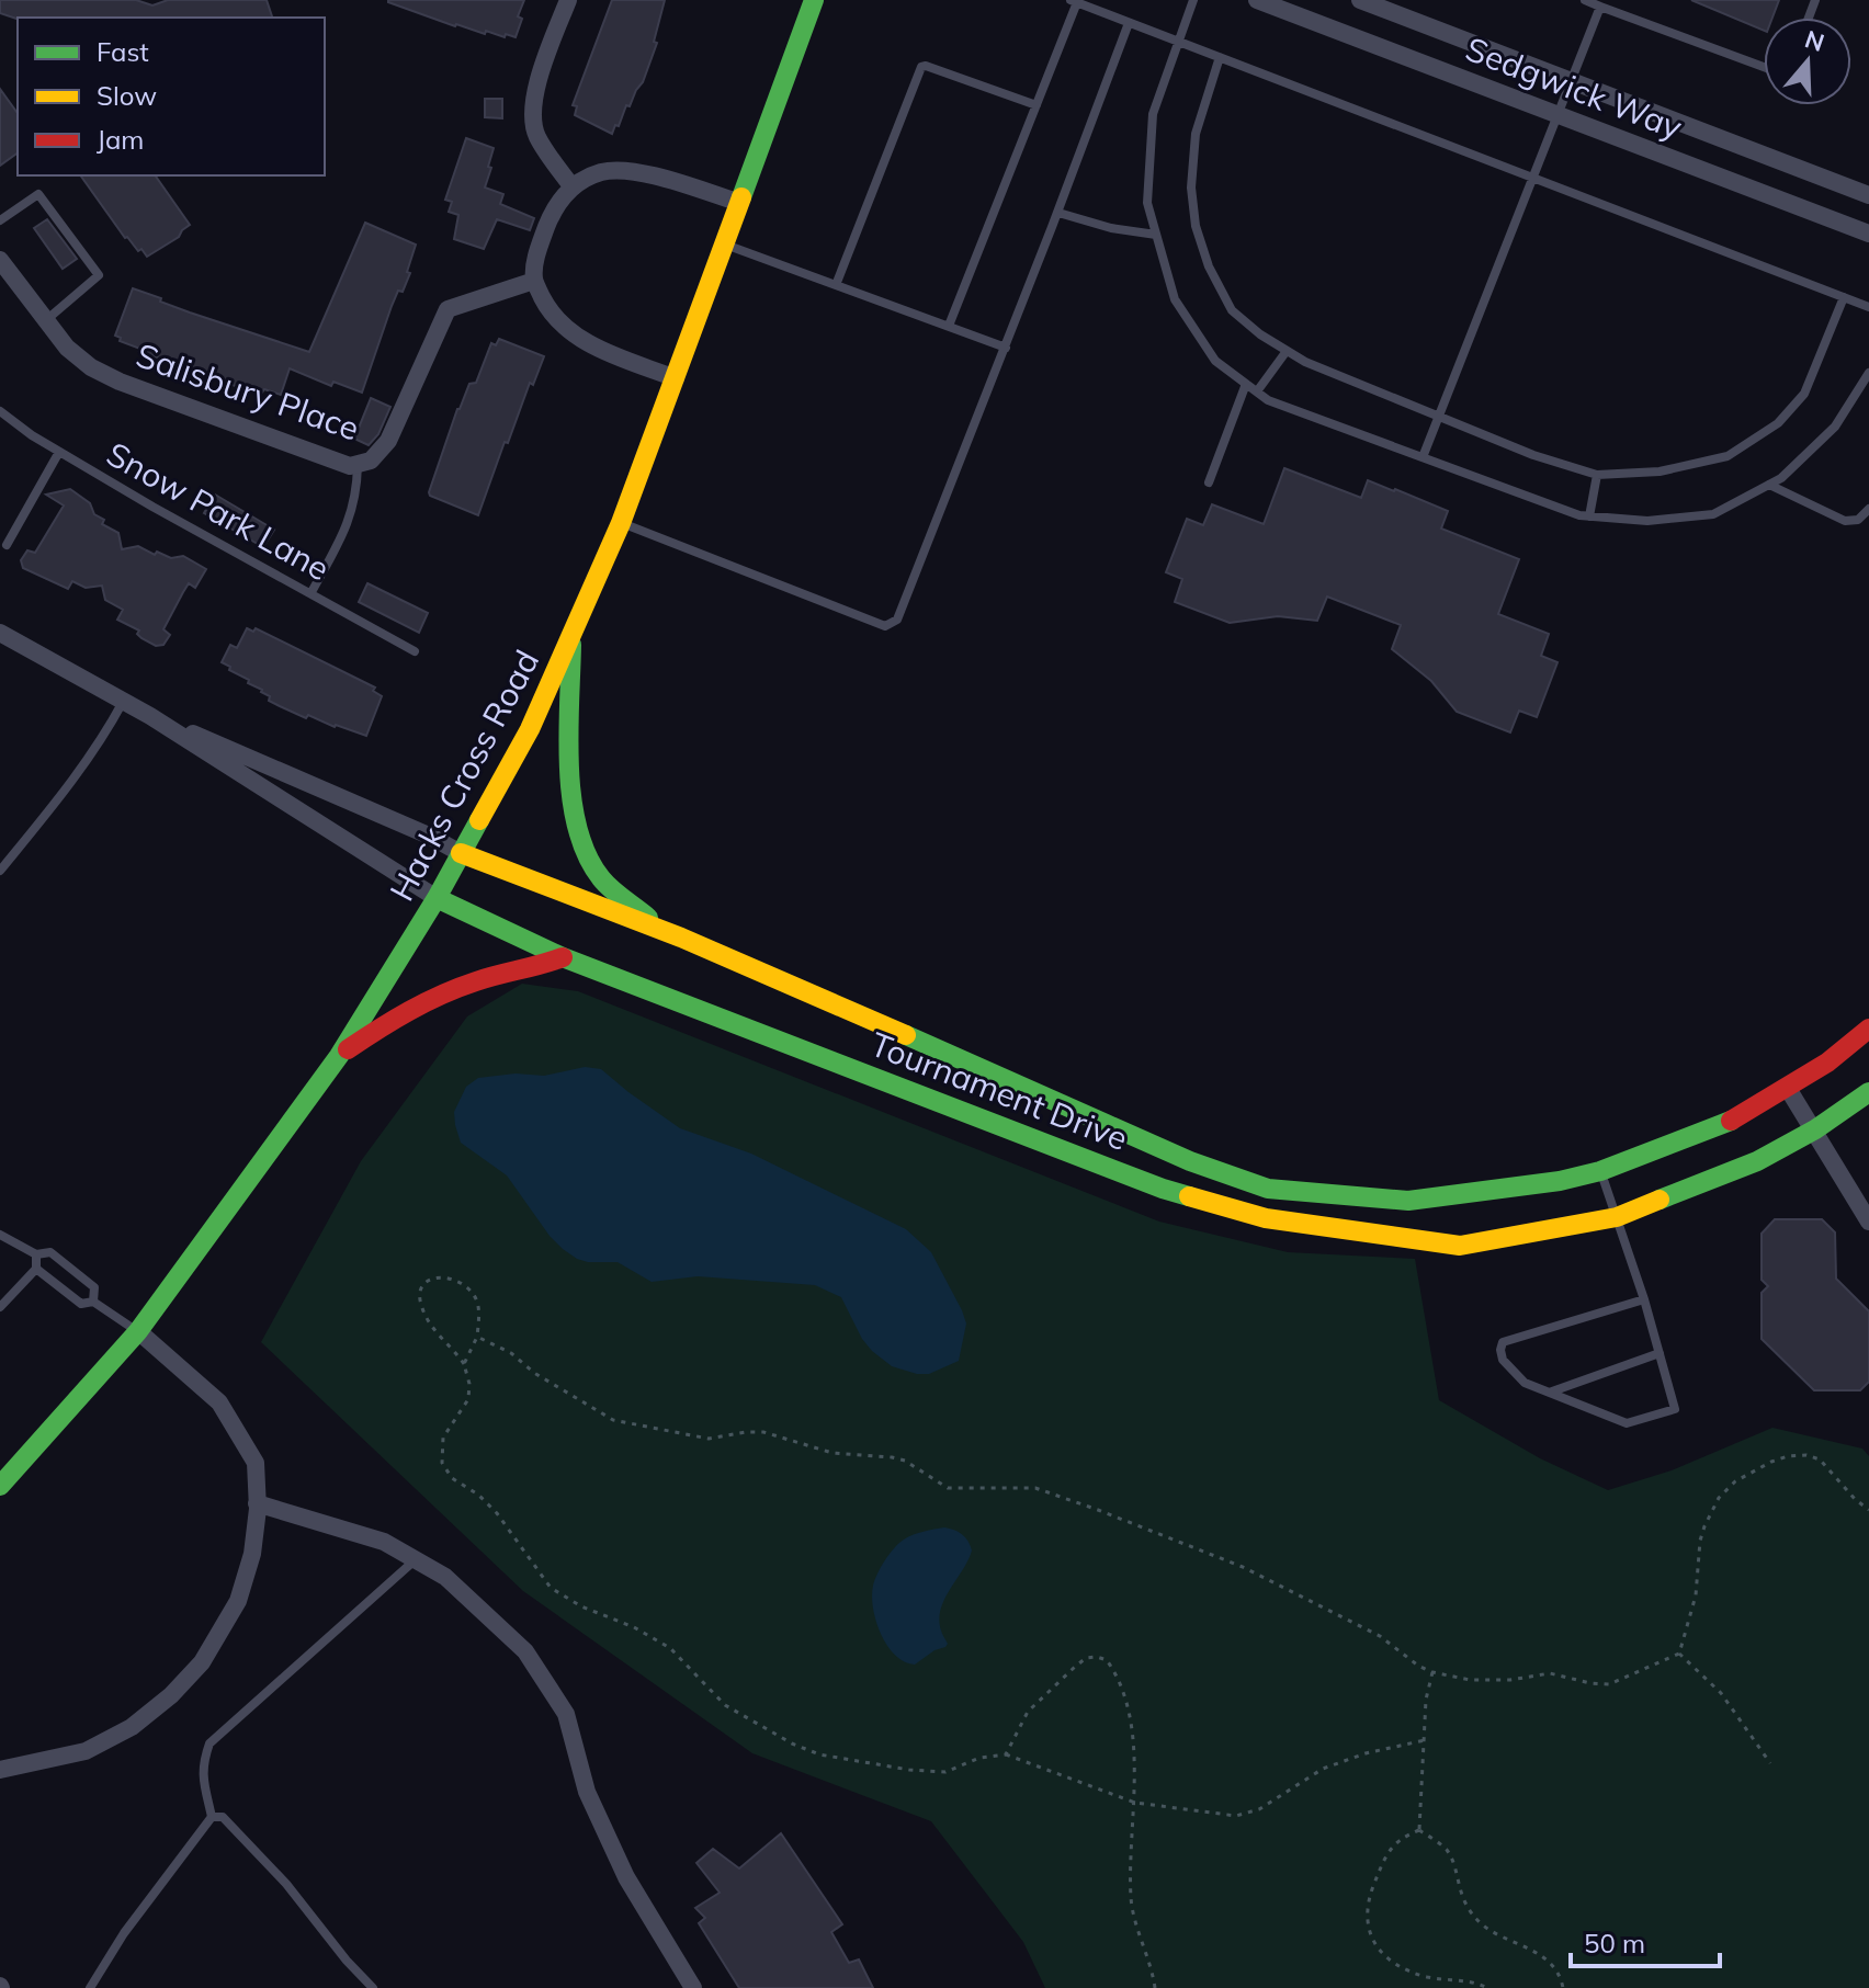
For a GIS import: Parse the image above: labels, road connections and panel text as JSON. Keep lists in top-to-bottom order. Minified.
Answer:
{"streets":{"street":["Sedgwick Way","Salisbury Place","Hacks Cross Road","Tournament Drive"],"lane":["Snow Park Lane"]},"crossings":[["Salisbury Place","Hacks Cross Road"],["Hacks Cross Road","Tournament Drive"]],"legend":["Fast","Slow","Jam"],"scale_bar":"50 m","north":"top"}
